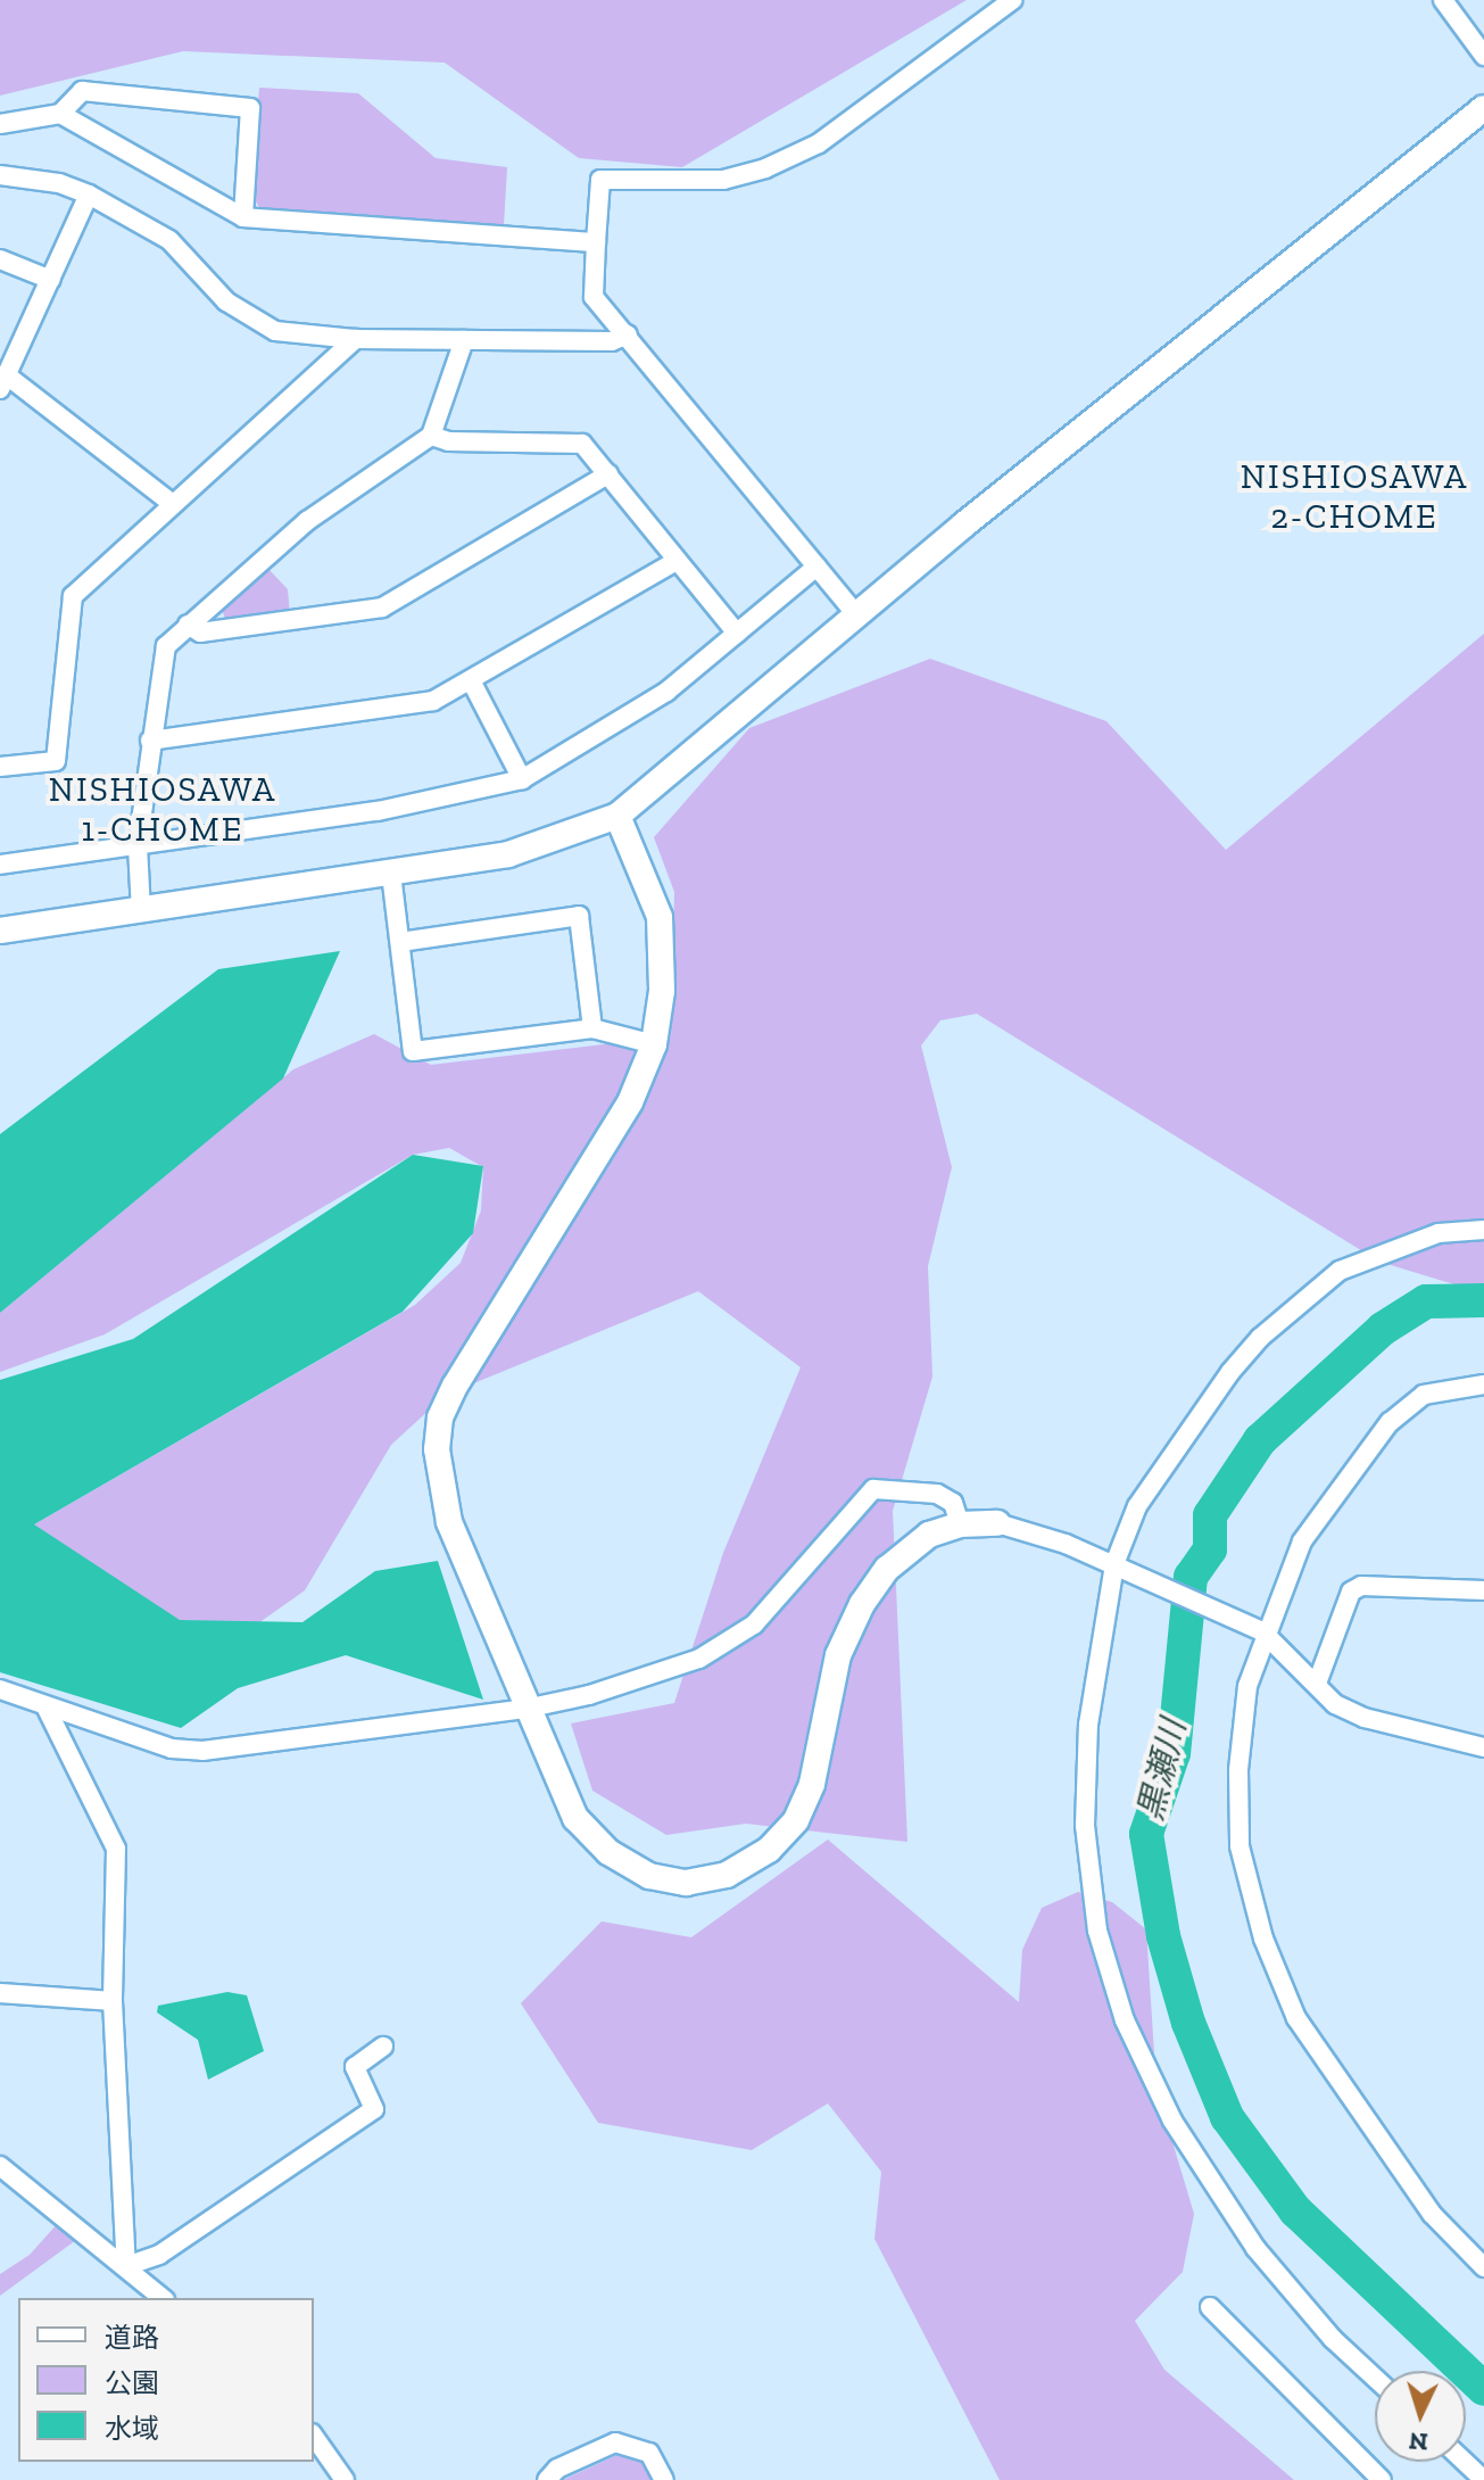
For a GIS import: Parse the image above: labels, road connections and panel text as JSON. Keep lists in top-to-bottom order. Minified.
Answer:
{"districts":["NISHIOSAWA 2-CHOME","NISHIOSAWA 1-CHOME"],"water":["黒瀬川"],"legend":["道路","公園","水域"],"north":"bottom"}
